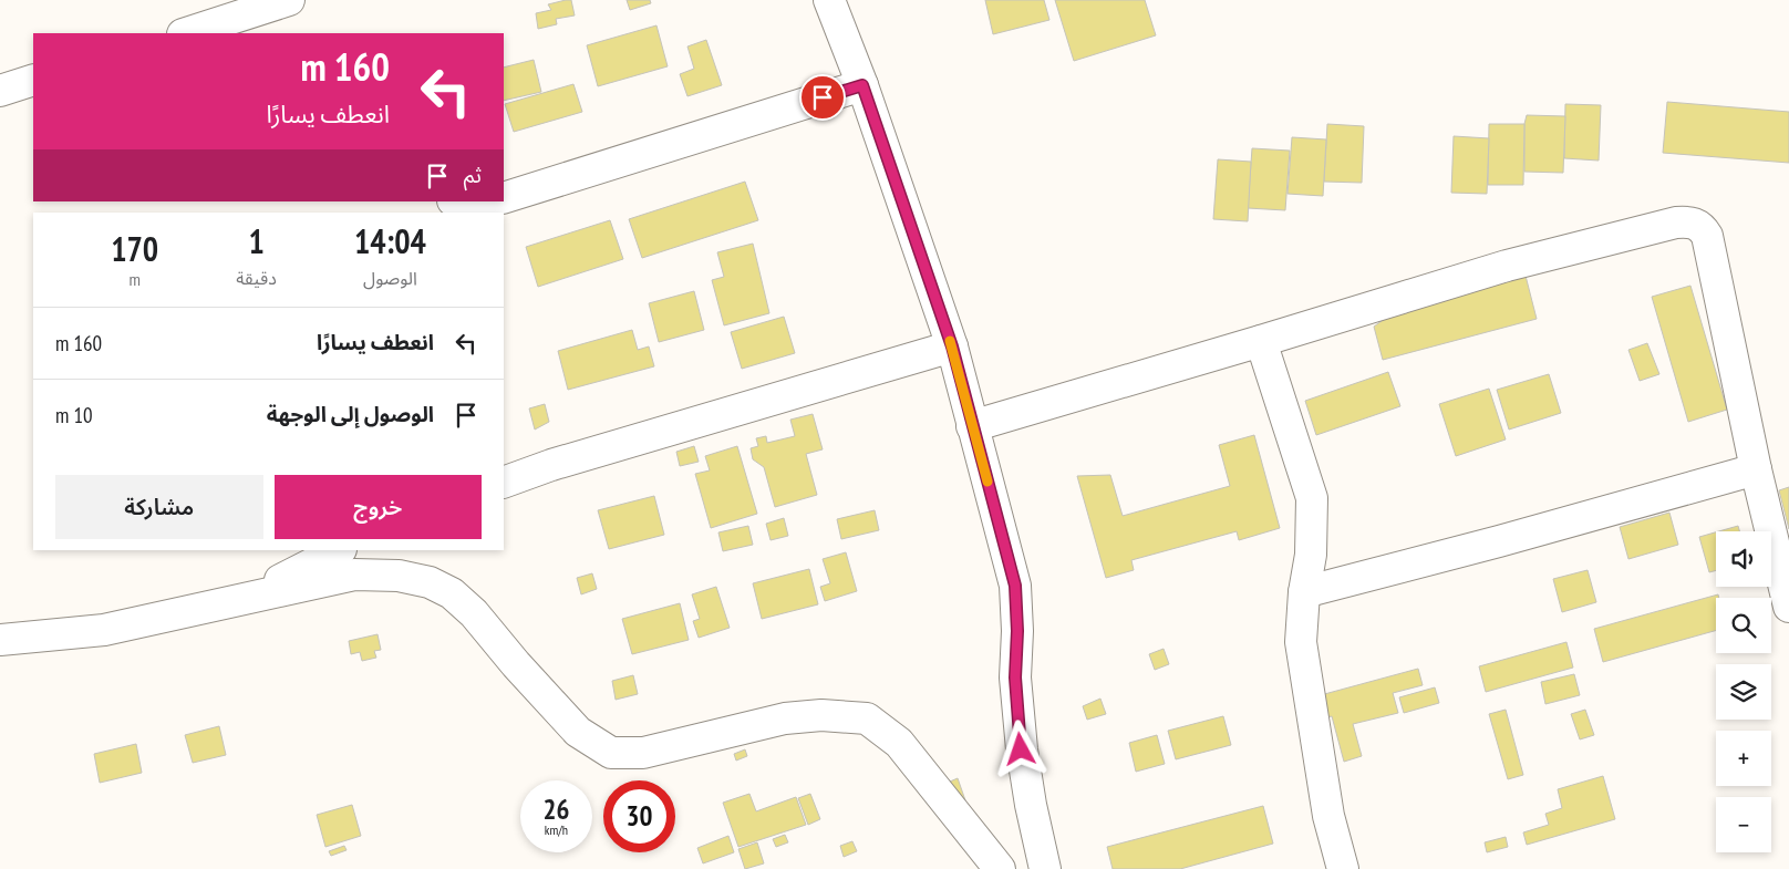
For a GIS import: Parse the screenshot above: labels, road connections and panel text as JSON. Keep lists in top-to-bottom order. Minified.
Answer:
{"page":{"turn":["160 m","انعطف يسارًا"],"then":"ثم","eta":["14:04","الوصول","1","دقيقة","170","m"],"list":[{"name":"انعطف يسارًا","value":"160 m"},{"name":"الوصول إلى الوجهة","value":"10 m"}],"buttons":["خروج","مشاركة"],"map_buttons":["+","−"],"speed":"26 km/h","limit":"30"}}
